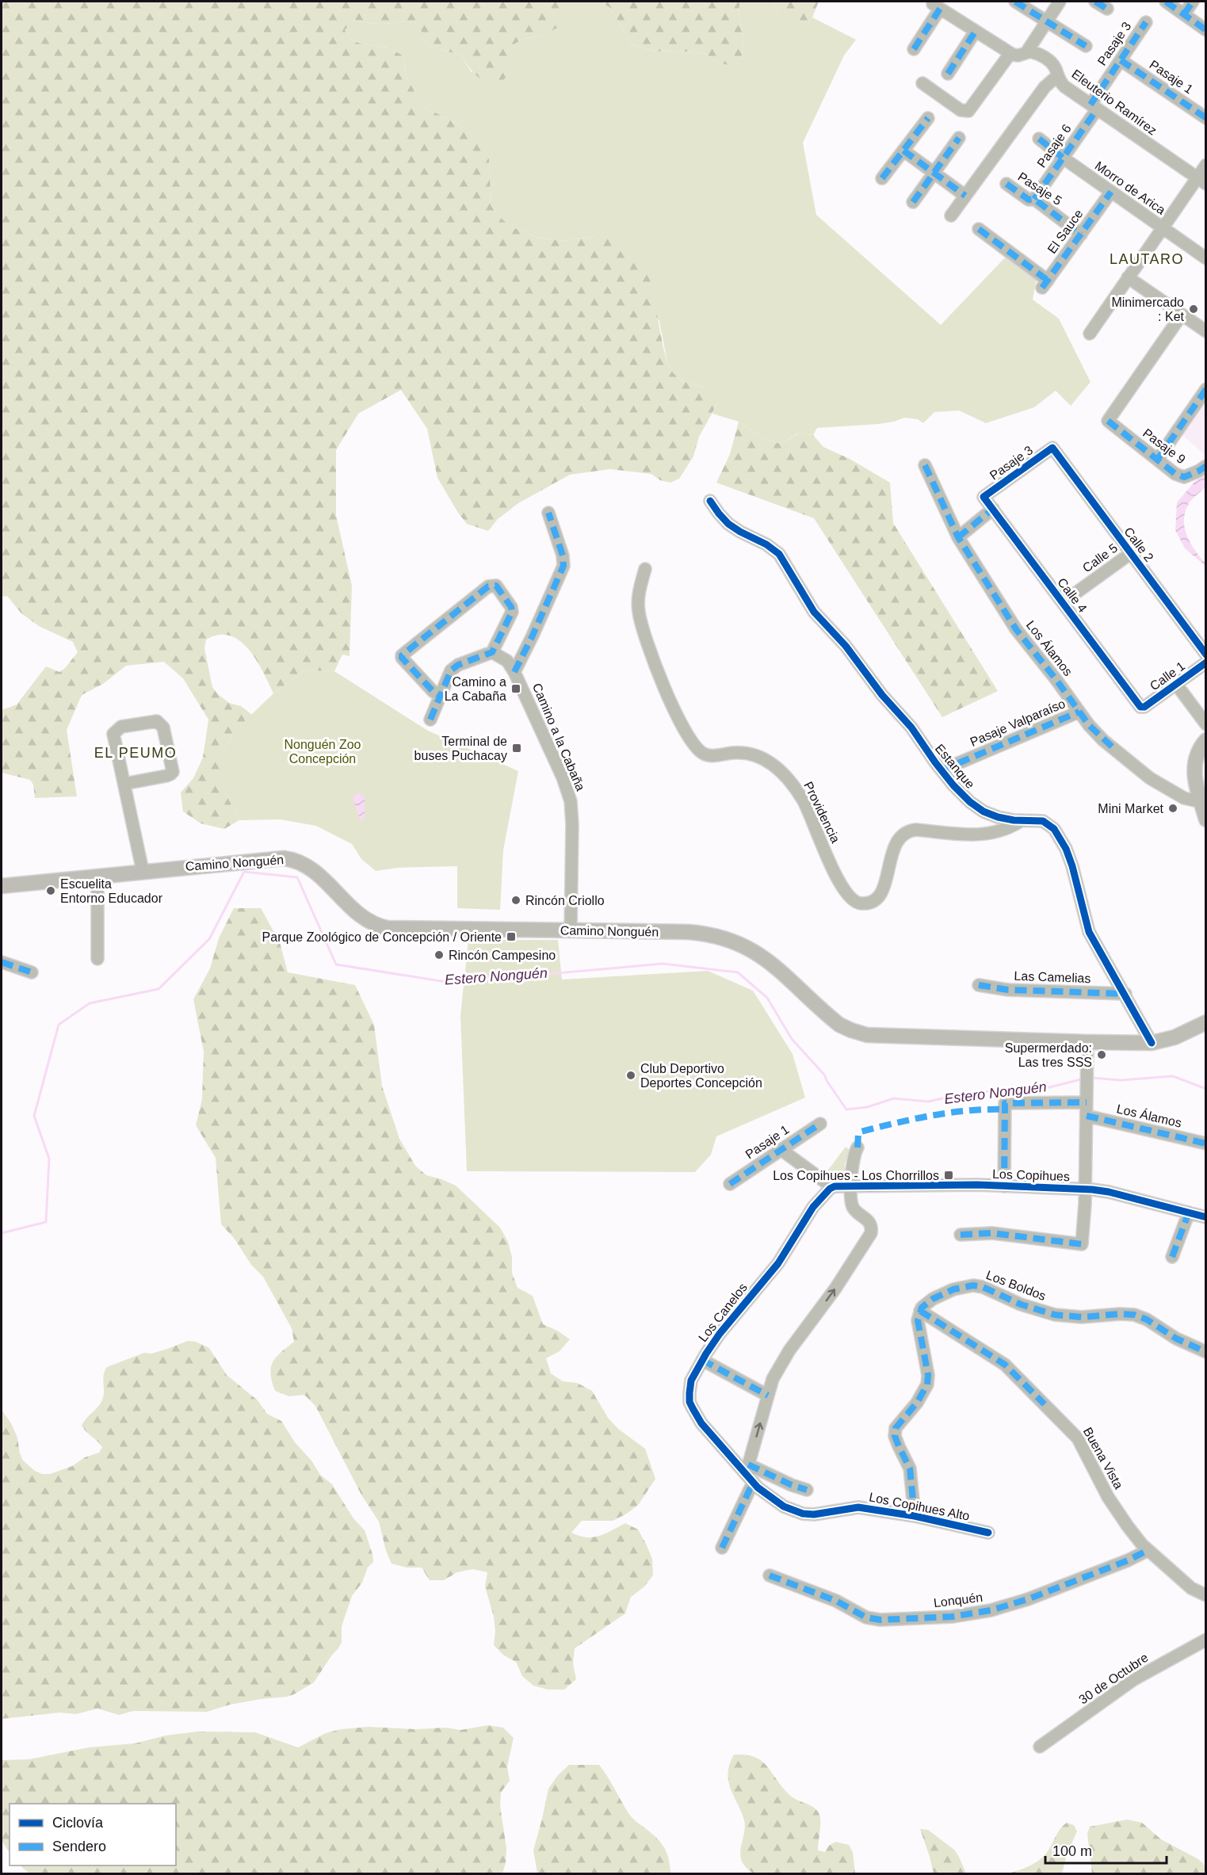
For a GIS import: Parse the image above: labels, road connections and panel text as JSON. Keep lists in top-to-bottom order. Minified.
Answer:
{"streets":{"main road":["Camino Nonguén"],"street":["Pasaje 3","Pasaje 1","Eleuterio Ramírez","Pasaje 6","Morro de Arica","Pasaje 5","El Sauce","Pasaje 9","Calle 2","Calle 5","Calle 4","Los Álamos","Calle 1","Pasaje Valparaíso","Camino a la Cabaña","Estanque","Providencia","Las Camelias","Los Copihues","Los Boldos","Los Canelos","Buena Vista","Los Copihues Alto","Lonquén","30 de Octubre"]},"crossings":[["Pasaje 3","Pasaje 1"],["Pasaje 3","Eleuterio Ramírez"],["Pasaje 3","Pasaje 6"],["Pasaje 3","Calle 2"],["Pasaje 3","Calle 4"],["Eleuterio Ramírez","Pasaje 6"],["Pasaje 6","Morro de Arica"],["Pasaje 6","Pasaje 5"],["Morro de Arica","El Sauce"],["Pasaje 5","El Sauce"],["Calle 2","Calle 5"],["Calle 5","Calle 4"],["Calle 4","Calle 1"],["Los Álamos","Pasaje Valparaíso"],["Pasaje Valparaíso","Estanque"],["Camino a la Cabaña","Camino Nonguén"],["Estanque","Providencia"],["Estanque","Camino Nonguén"],["Estanque","Las Camelias"],["Los Boldos","Buena Vista"],["Los Canelos","Los Copihues Alto"],["Buena Vista","Lonquén"]],"districts":["LAUTARO","EL PEUMO"],"water":["Estero Nonguén"],"parks":["Nonguén Zoo Concepción"],"places":{"other":["Minimercado : Ket","Mini Market","Escuelita Entorno Educador","Rincón Criollo","Rincón Campesino","Supermerdado: Las tres SSS","Club Deportivo Deportes Concepción"],"transit":["Camino a La Cabaña","Terminal de buses Puchacay","Parque Zoológico de Concepción / Oriente","Los Copihues - Los Chorrillos"]},"legend":["Ciclovía","Sendero"],"scale_bar":"100 m"}
